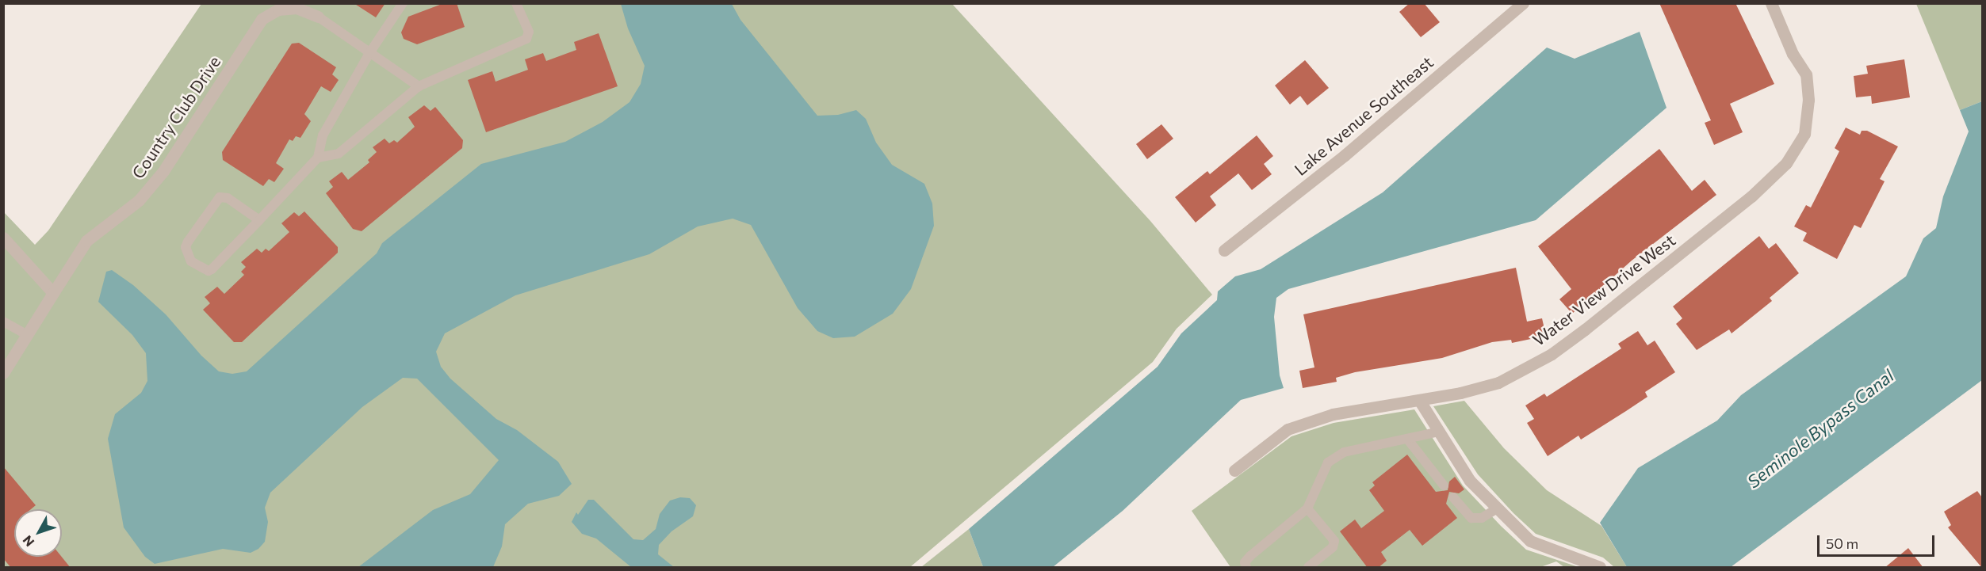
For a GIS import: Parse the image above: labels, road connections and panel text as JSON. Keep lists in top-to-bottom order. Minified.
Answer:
{"streets":{"street":["Lake Avenue Southeast","Country Club Drive","Water View Drive West"]},"water":["Seminole Bypass Canal"],"scale_bar":"50 m","north":"bottom left"}
